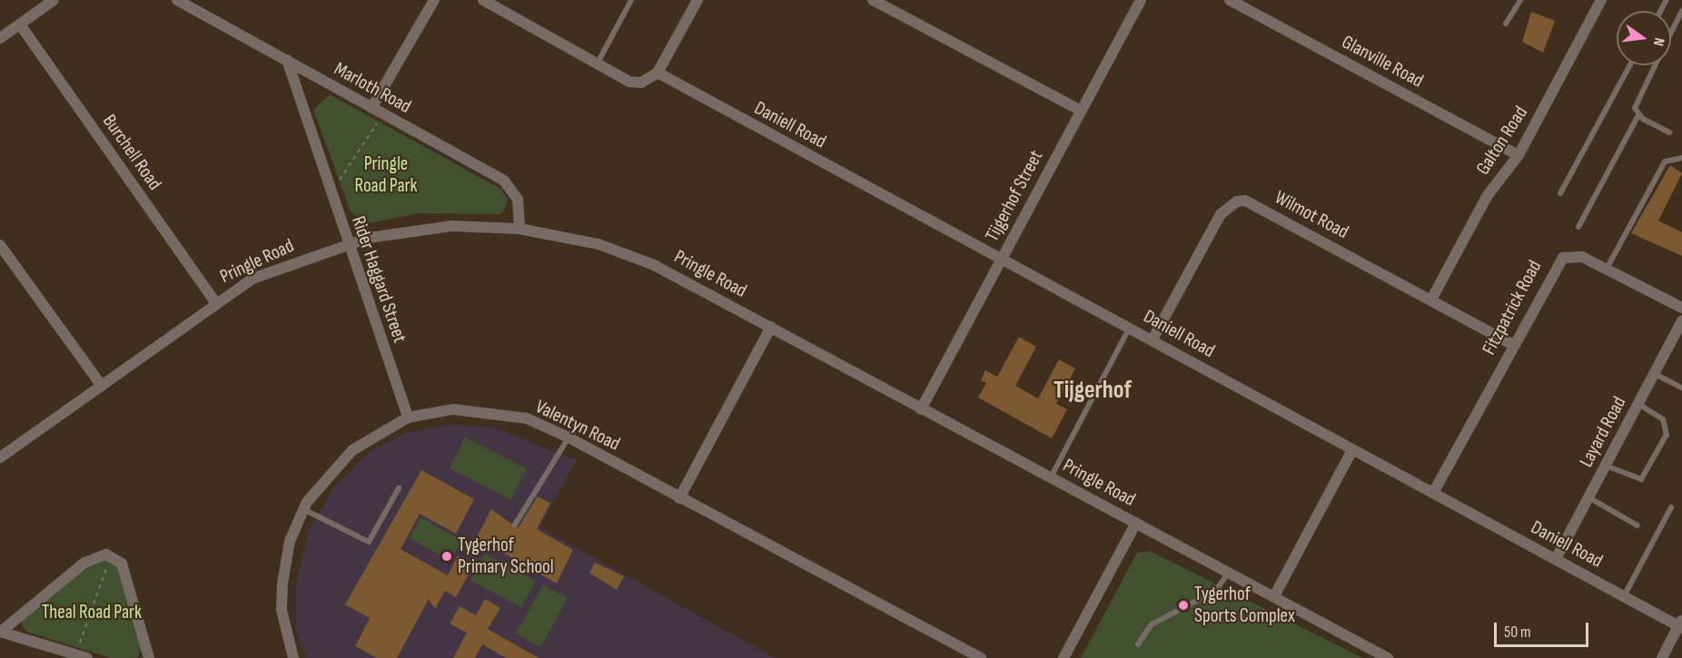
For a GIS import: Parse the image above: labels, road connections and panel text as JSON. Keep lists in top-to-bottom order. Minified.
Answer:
{"streets":{"street":["Glanville Road","Marloth Road","Daniell Road","Galton Road","Burchell Road","Tijgerhof Street","Wilmot Road","Pringle Road","Rider Haggard Street","Fitzpatrick Road","Valentyn Road","Layard Road"]},"crossings":[["Glanville Road","Galton Road"],["Marloth Road","Pringle Road"],["Marloth Road","Rider Haggard Street"],["Daniell Road","Tijgerhof Street"],["Daniell Road","Wilmot Road"],["Daniell Road","Fitzpatrick Road"],["Daniell Road","Layard Road"],["Galton Road","Wilmot Road"],["Burchell Road","Pringle Road"],["Tijgerhof Street","Pringle Road"],["Wilmot Road","Fitzpatrick Road"],["Pringle Road","Rider Haggard Street"],["Rider Haggard Street","Valentyn Road"]],"districts":["Tijgerhof"],"parks":["Pringle Road Park","Theal Road Park"],"places":["Tygerhof Primary School","Tygerhof Sports Complex"],"scale_bar":"50 m","north":"right"}
